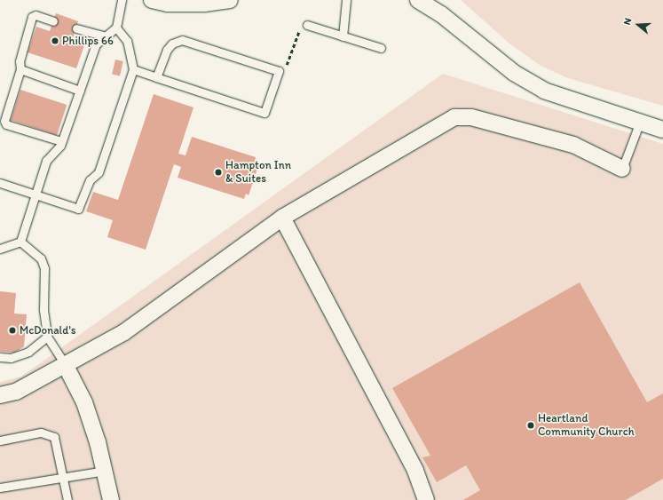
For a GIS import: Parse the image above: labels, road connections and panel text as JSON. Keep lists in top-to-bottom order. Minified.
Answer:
{"places":["Phillips 66","Hampton Inn & Suites","McDonald's","Heartland Community Church"],"north":"left"}
